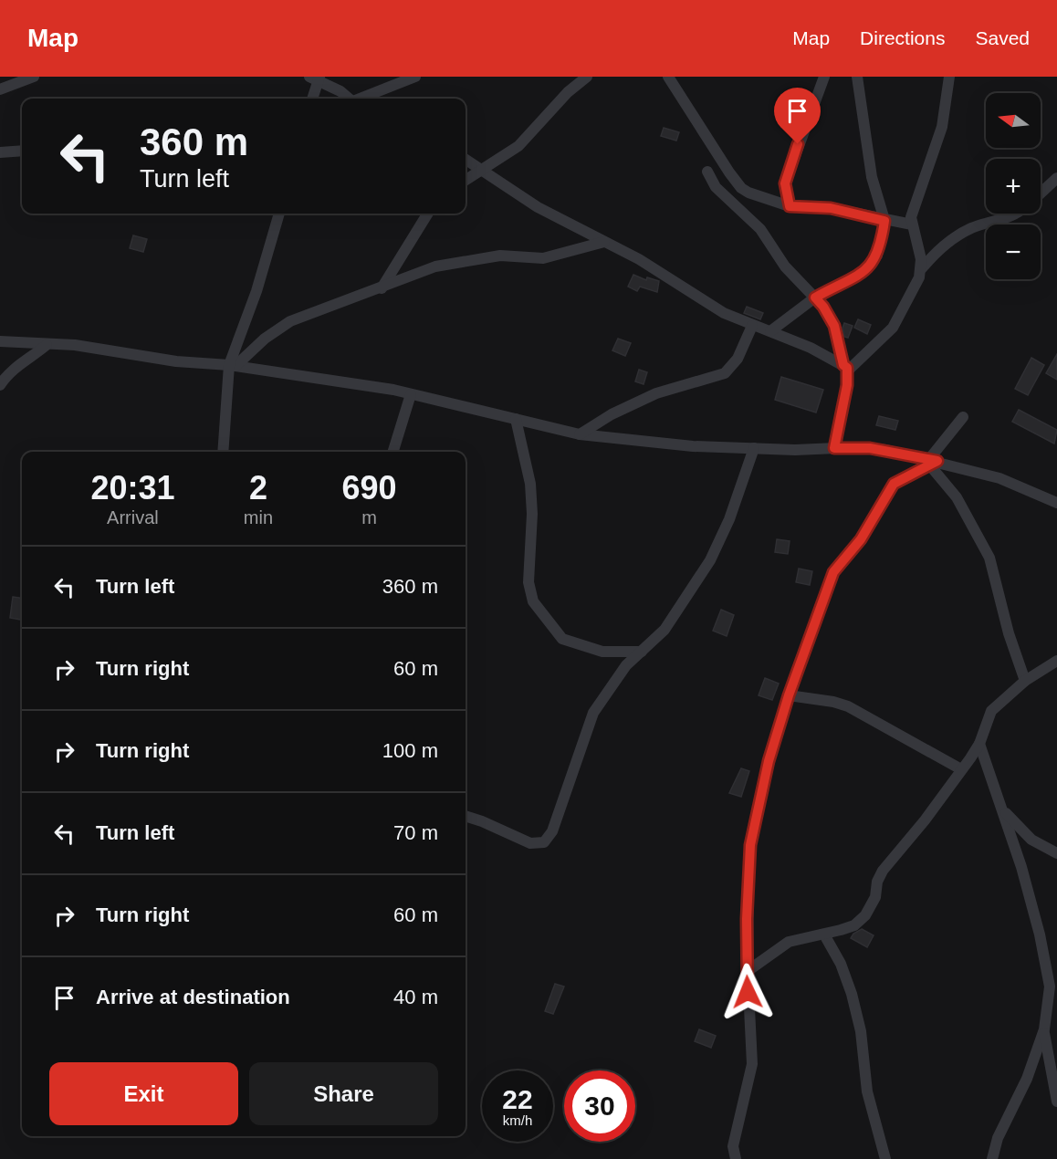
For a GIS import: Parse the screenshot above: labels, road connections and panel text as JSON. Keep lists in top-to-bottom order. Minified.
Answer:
{"north":"left","page":{"header":"Map","nav":["Map","Directions","Saved"],"map_buttons":["+","−"],"turn":["360 m","Turn left"],"eta":["20:31","Arrival","2","min","690","m"],"list":[{"name":"Turn left","value":"360 m"},{"name":"Turn right","value":"60 m"},{"name":"Turn right","value":"100 m"},{"name":"Turn left","value":"70 m"},{"name":"Turn right","value":"60 m"},{"name":"Arrive at destination","value":"40 m"}],"buttons":["Exit","Share"],"speed":"22 km/h","limit":"30"}}
